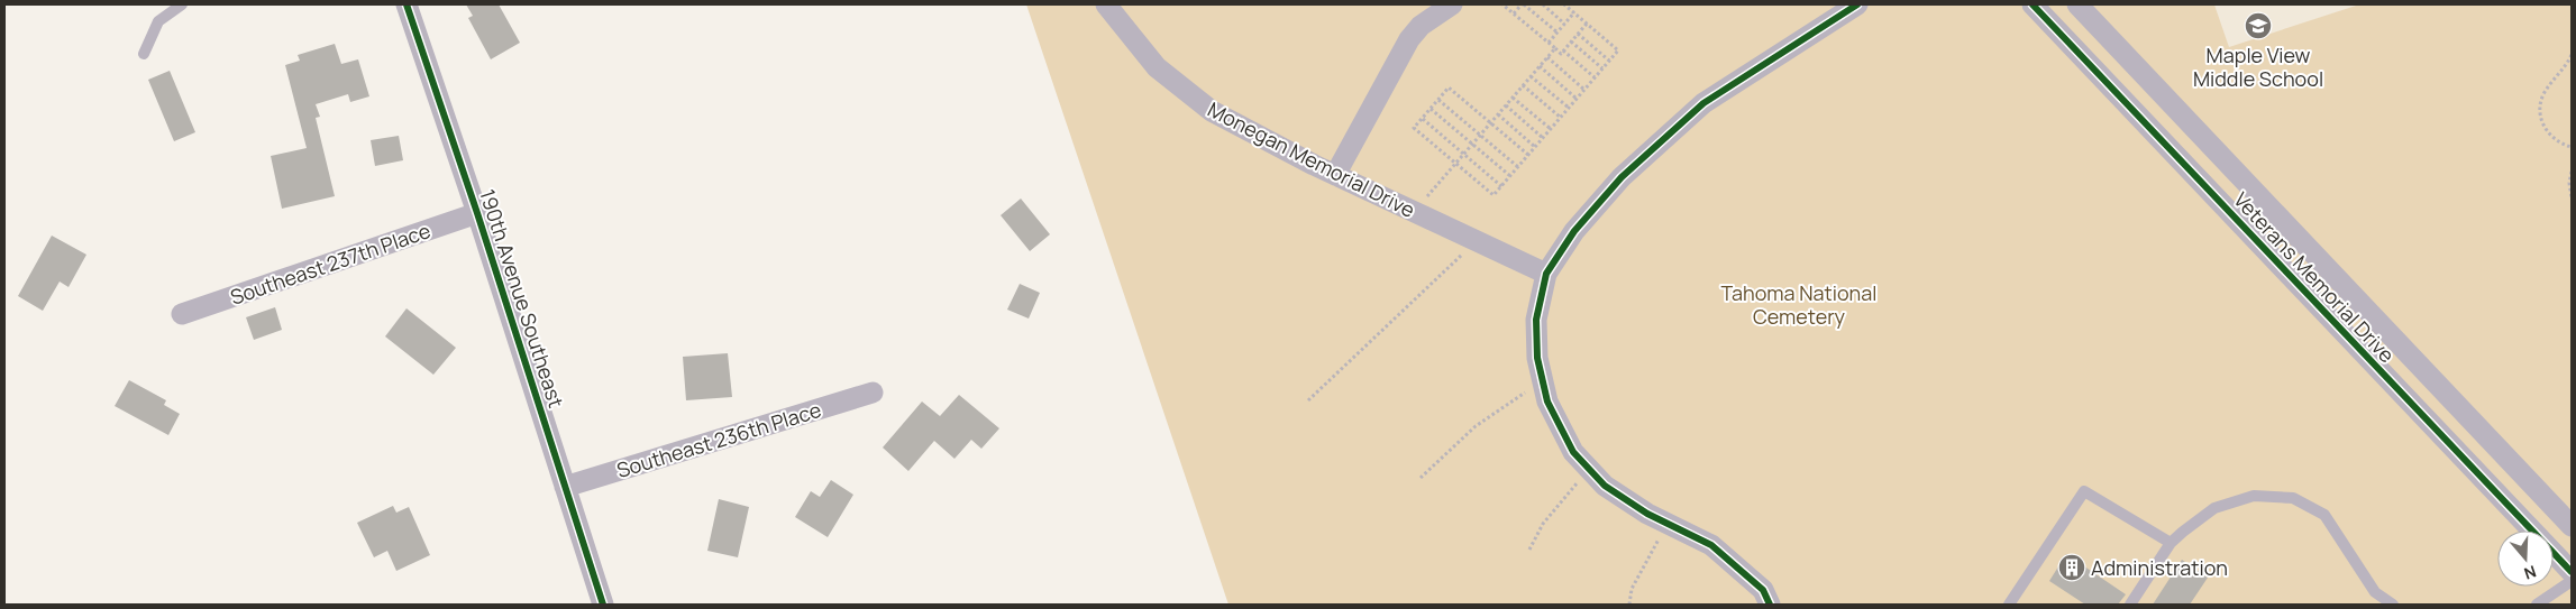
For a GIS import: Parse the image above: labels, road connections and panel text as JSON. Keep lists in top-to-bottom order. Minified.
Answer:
{"streets":{"street":["Monegan Memorial Drive","Southeast 237th Place","Veterans Memorial Drive","190th Avenue Southeast","Southeast 236th Place"]},"crossings":[["Southeast 237th Place","190th Avenue Southeast"],["190th Avenue Southeast","Southeast 236th Place"]],"parks":["Tahoma National Cemetery"],"places":{"school or university":["Maple View Middle School"],"building":["Administration"]},"north":"bottom"}
